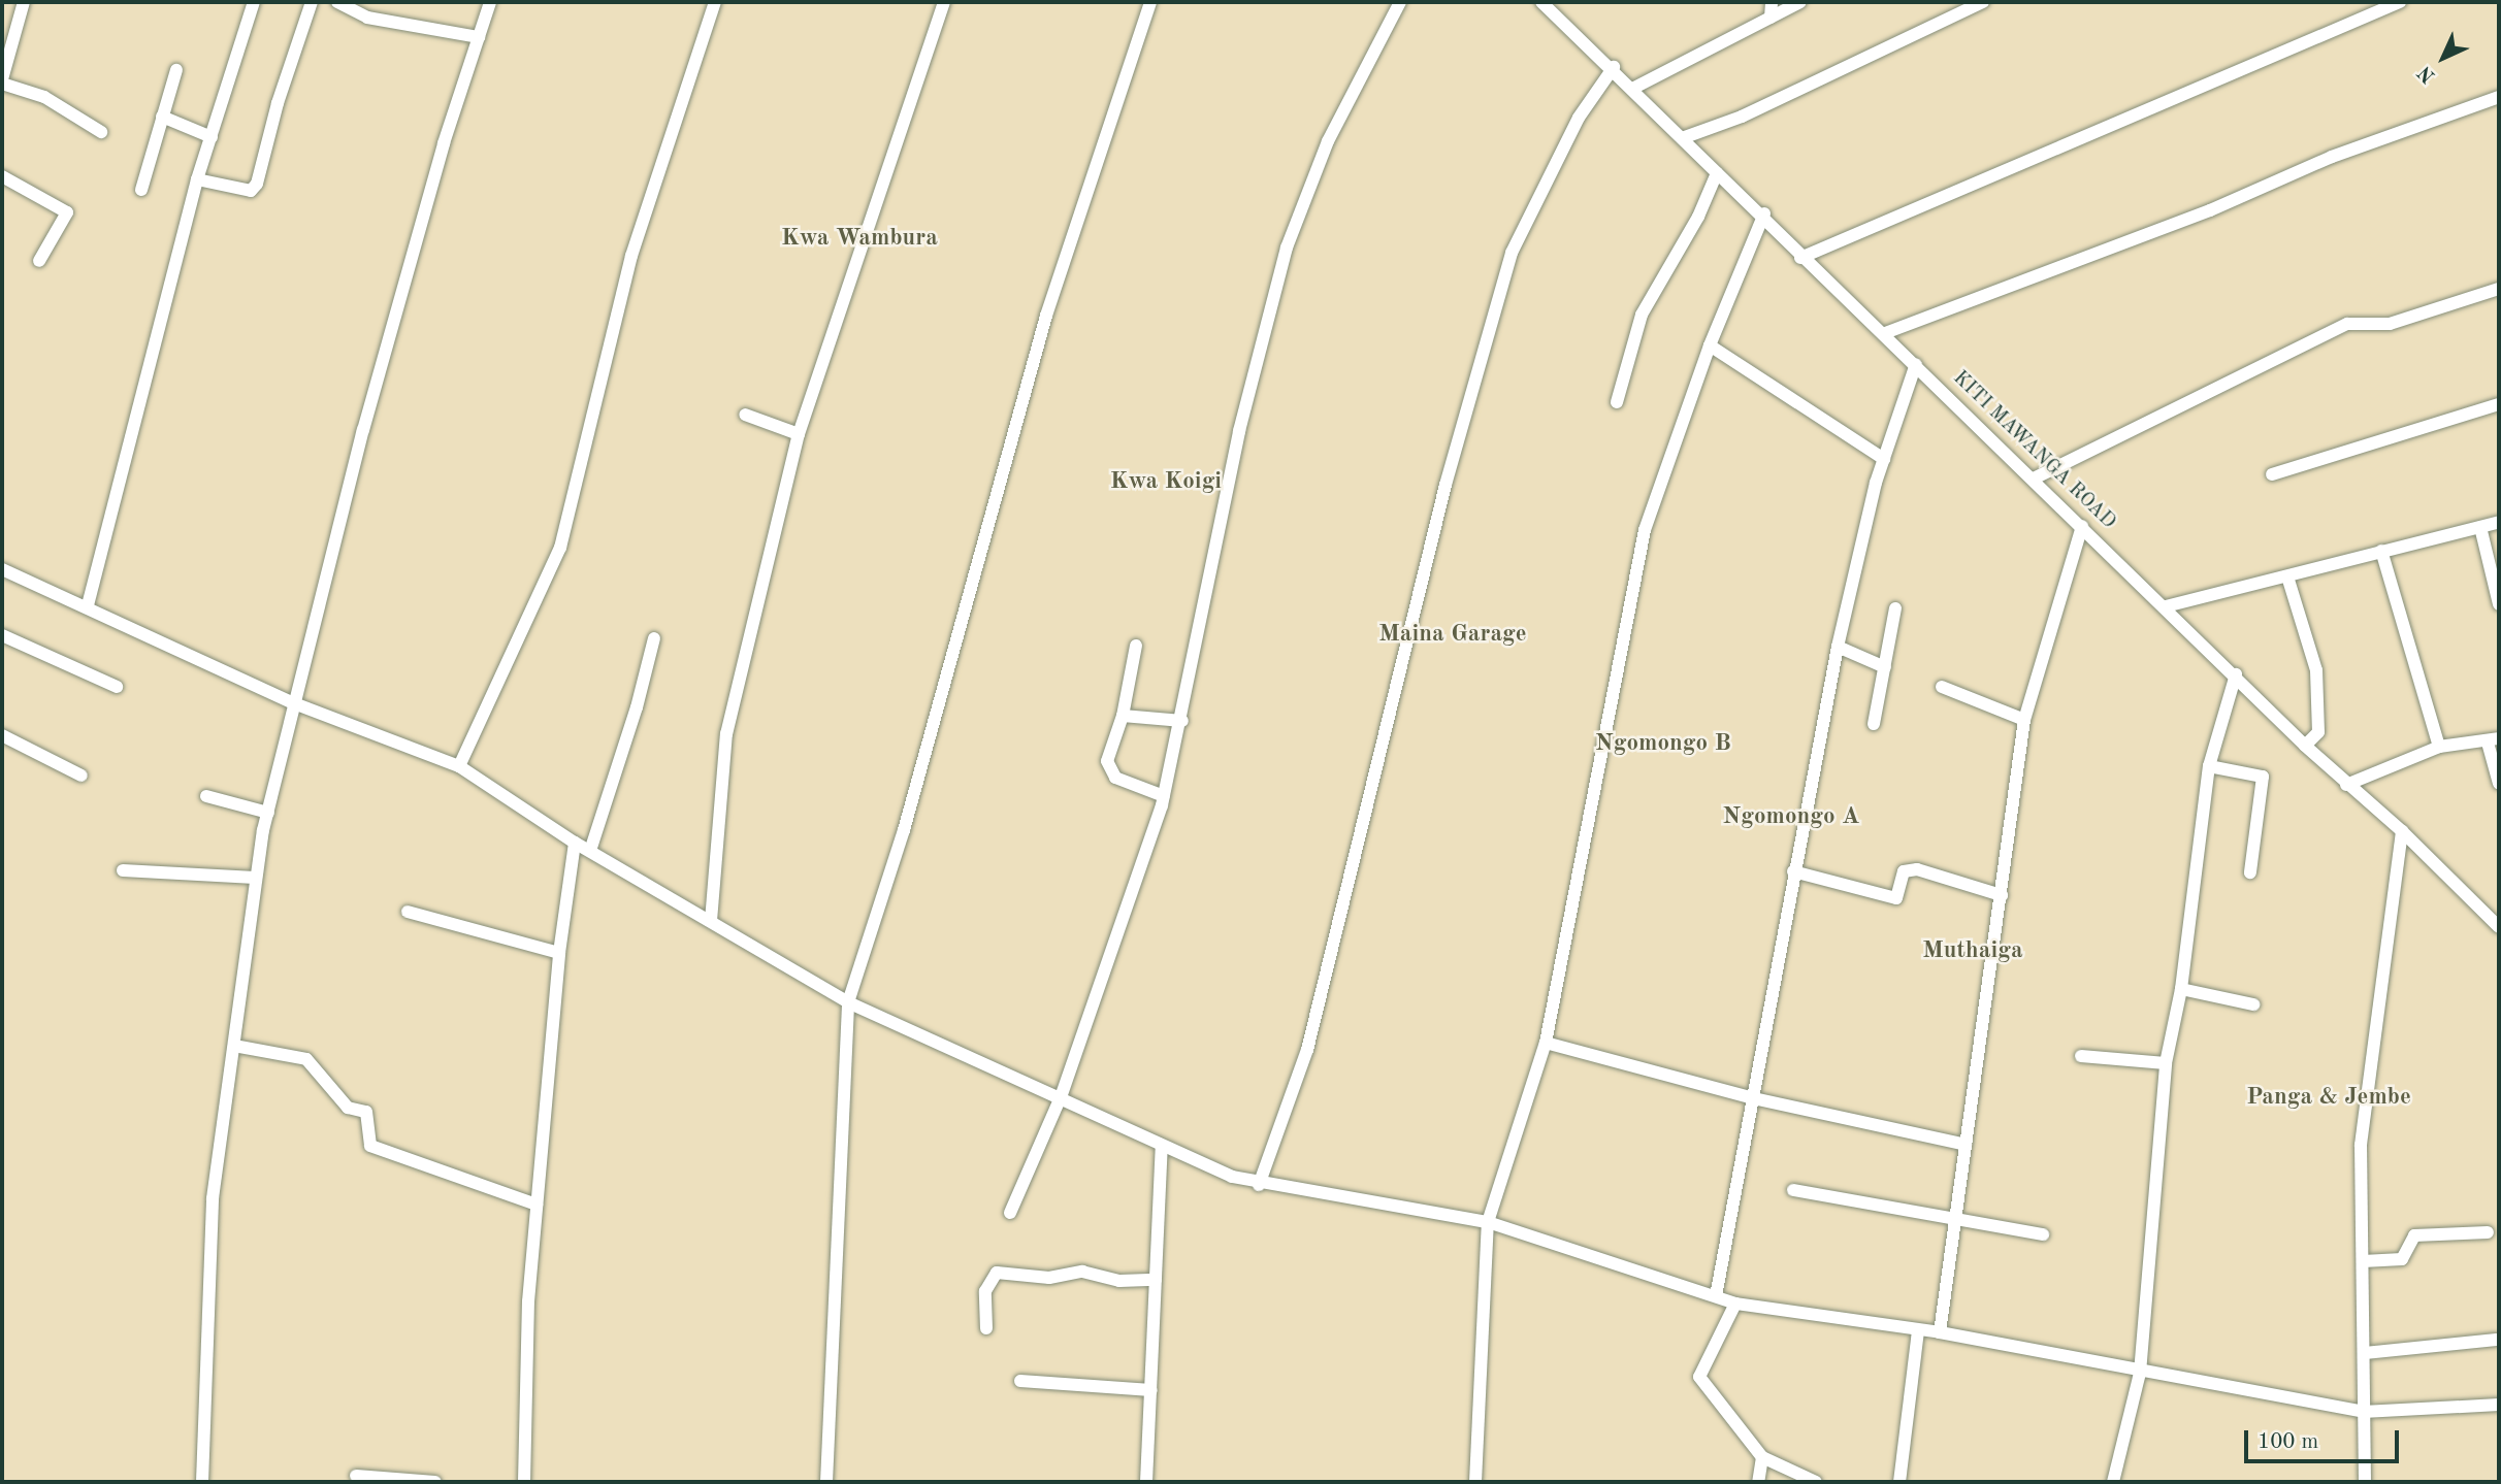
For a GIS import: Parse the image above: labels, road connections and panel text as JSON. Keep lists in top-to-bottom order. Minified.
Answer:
{"streets":{"street":["KITI MAWANGA ROAD"]},"districts":["Kwa Wambura","Kwa Koigi","Maina Garage","Ngomongo B","Ngomongo A","Muthaiga","Panga & Jembe"],"scale_bar":"100 m","north":"bottom left"}
